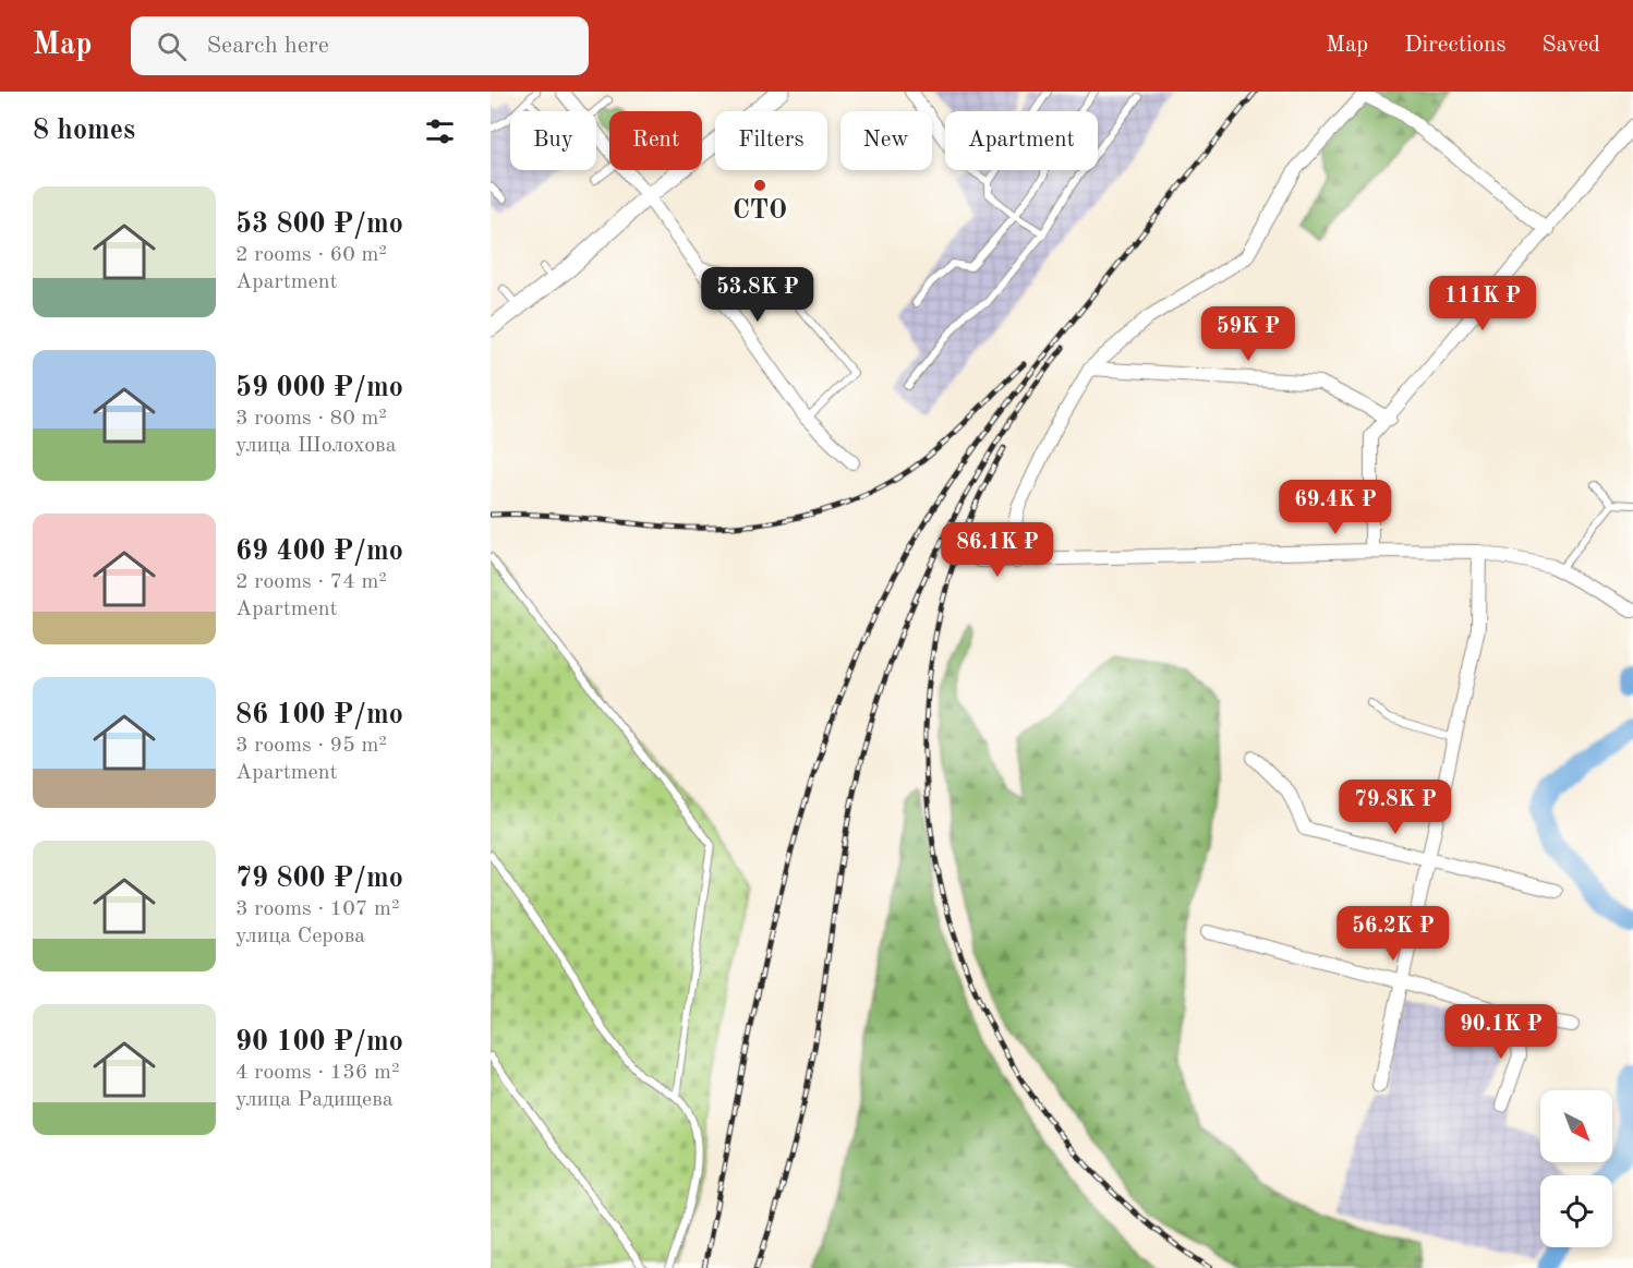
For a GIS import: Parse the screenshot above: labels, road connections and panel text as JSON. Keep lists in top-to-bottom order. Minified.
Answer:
{"places":["СТО"],"north":"bottom right","page":{"header":"Map","search":"Search here","nav":["Map","Directions","Saved"],"heading":"8 homes","chip":["Buy","Rent","Filters","New","Apartment"],"list":[{"name":"53 800 ₽/mo","note":"2 rooms · 60 m² · Apartment"},{"name":"59 000 ₽/mo","note":"3 rooms · 80 m² · улица Шолохова"},{"name":"69 400 ₽/mo","note":"2 rooms · 74 m² · Apartment"},{"name":"86 100 ₽/mo","note":"3 rooms · 95 m² · Apartment"},{"name":"79 800 ₽/mo","note":"3 rooms · 107 m² · улица Серова"},{"name":"90 100 ₽/mo","note":"4 rooms · 136 m² · улица Радищева"}],"price":["53.8K ₽","111K ₽","59K ₽","69.4K ₽","86.1K ₽","79.8K ₽","56.2K ₽","90.1K ₽"]}}
